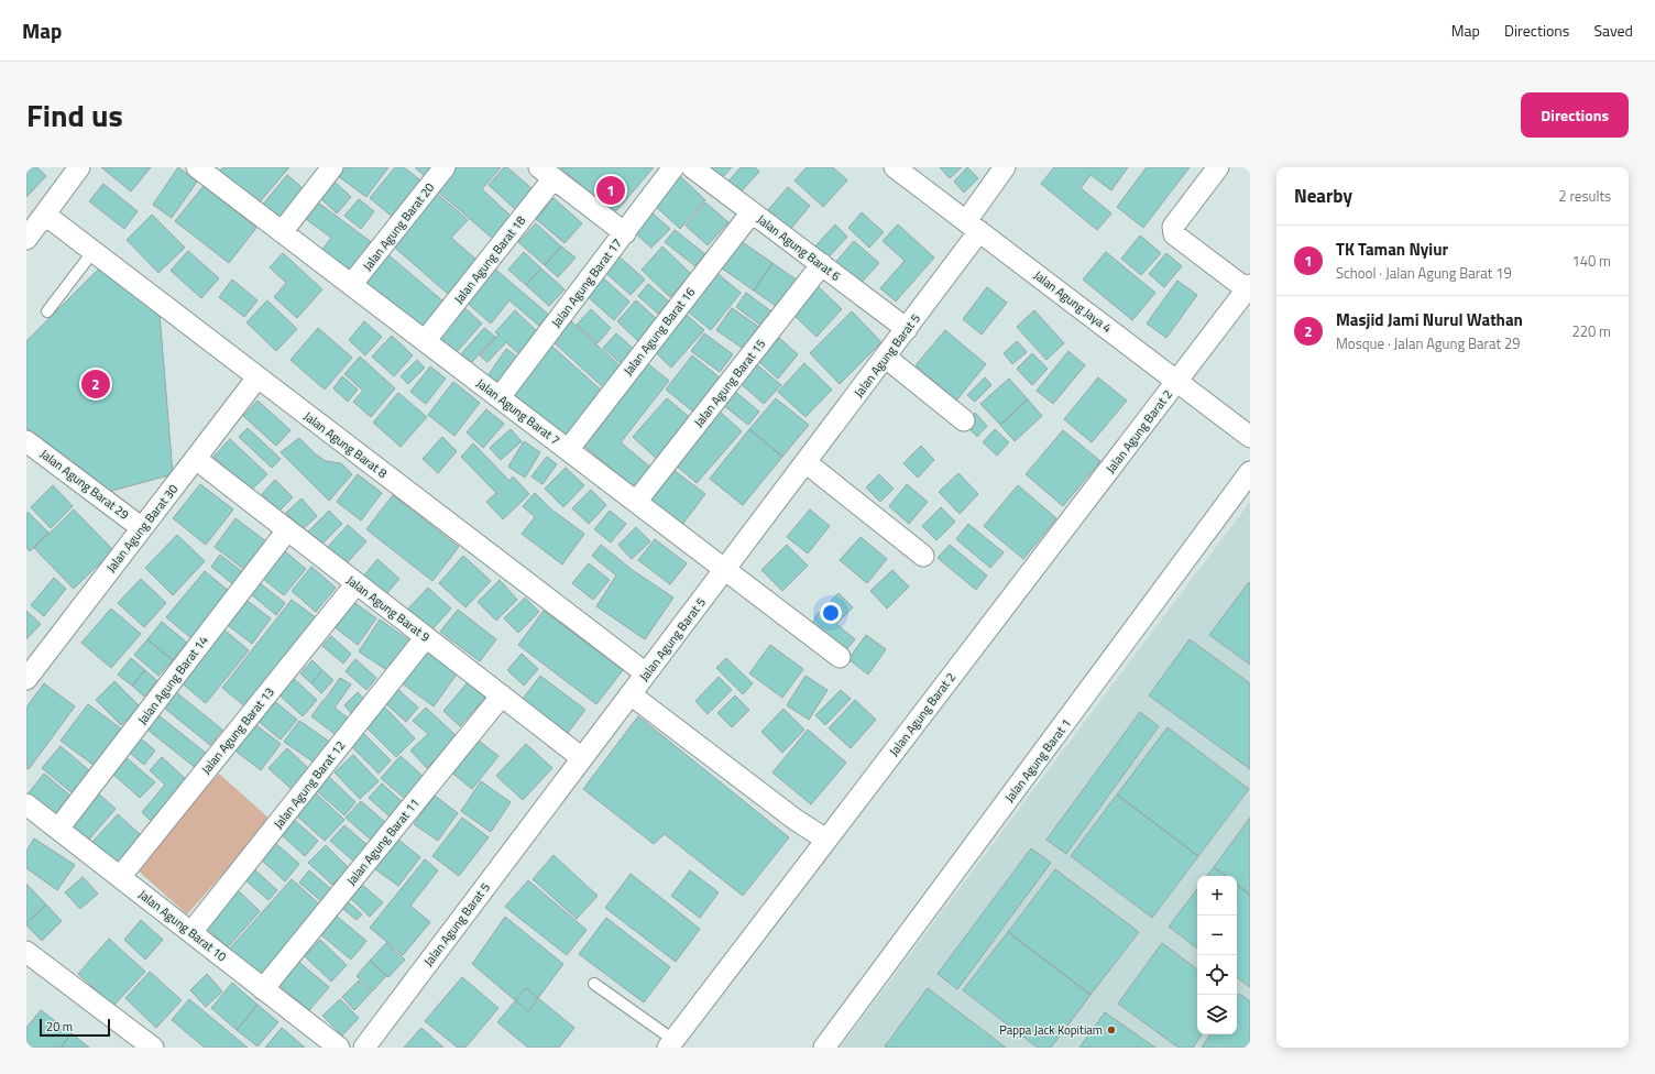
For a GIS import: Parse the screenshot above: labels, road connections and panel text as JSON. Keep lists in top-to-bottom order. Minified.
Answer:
{"streets":{"street":["Jalan Agung Barat 20","Jalan Agung Barat 6","Jalan Agung Barat 18","Jalan Agung Barat 17","Jalan Agung Jaya 4","Jalan Agung Barat 16","Jalan Agung Barat 5","Jalan Agung Barat 15","Jalan Agung Barat 7","Jalan Agung Barat 2","Jalan Agung Barat 8","Jalan Agung Barat 29","Jalan Agung Barat 30","Jalan Agung Barat 9","Jalan Agung Barat 14","Jalan Agung Barat 13","Jalan Agung Barat 1","Jalan Agung Barat 12","Jalan Agung Barat 11","Jalan Agung Barat 10"]},"crossings":[["Jalan Agung Barat 20","Jalan Agung Barat 7"],["Jalan Agung Barat 6","Jalan Agung Barat 16"],["Jalan Agung Barat 6","Jalan Agung Barat 5"],["Jalan Agung Barat 6","Jalan Agung Barat 15"],["Jalan Agung Barat 18","Jalan Agung Barat 7"],["Jalan Agung Barat 17","Jalan Agung Barat 7"],["Jalan Agung Jaya 4","Jalan Agung Barat 5"],["Jalan Agung Jaya 4","Jalan Agung Barat 2"],["Jalan Agung Barat 16","Jalan Agung Barat 7"],["Jalan Agung Barat 5","Jalan Agung Barat 7"],["Jalan Agung Barat 5","Jalan Agung Barat 8"],["Jalan Agung Barat 5","Jalan Agung Barat 9"],["Jalan Agung Barat 15","Jalan Agung Barat 7"],["Jalan Agung Barat 8","Jalan Agung Barat 30"],["Jalan Agung Barat 29","Jalan Agung Barat 30"],["Jalan Agung Barat 30","Jalan Agung Barat 9"],["Jalan Agung Barat 9","Jalan Agung Barat 14"],["Jalan Agung Barat 9","Jalan Agung Barat 13"],["Jalan Agung Barat 9","Jalan Agung Barat 12"],["Jalan Agung Barat 9","Jalan Agung Barat 11"],["Jalan Agung Barat 14","Jalan Agung Barat 10"],["Jalan Agung Barat 13","Jalan Agung Barat 10"],["Jalan Agung Barat 12","Jalan Agung Barat 10"],["Jalan Agung Barat 11","Jalan Agung Barat 10"]],"places":["Pappa Jack Kopitiam"],"scale_bar":"20 m","page":{"header":"Map","nav":["Map","Directions","Saved"],"title":"Find us","buttons":"Directions","heading":["Nearby","2 results"],"pins":["1","2"],"list":[{"mark":"1","name":"TK Taman Nyiur","note":"School · Jalan Agung Barat 19","value":"140 m"},{"mark":"2","name":"Masjid Jami Nurul Wathan","note":"Mosque · Jalan Agung Barat 29","value":"220 m"}],"map_buttons":["+","−"],"scale":"20 m"}}
